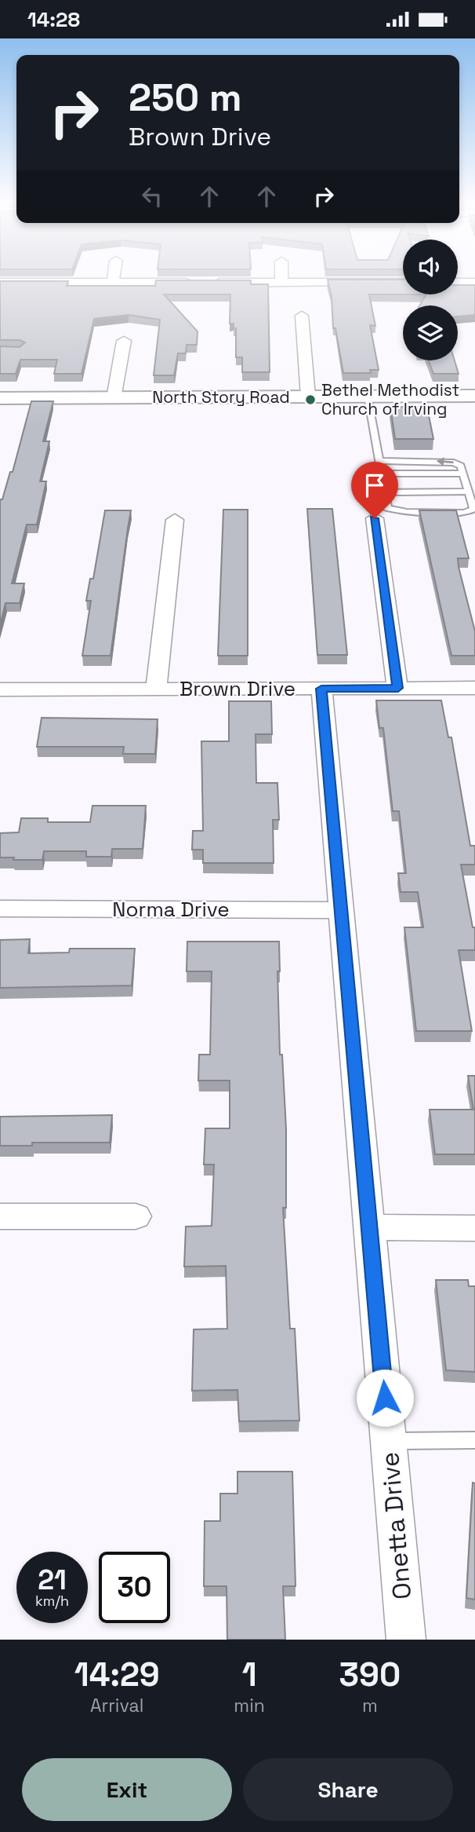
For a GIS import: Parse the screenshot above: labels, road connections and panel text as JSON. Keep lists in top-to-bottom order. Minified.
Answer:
{"streets":{"main road":["North Story Road"],"street":["Brown Drive","Norma Drive","Onetta Drive"]},"crossings":[["Brown Drive","Onetta Drive"],["Norma Drive","Onetta Drive"]],"places":["Bethel Methodist Church of Irving"],"page":{"status":"14:28","turn":["250 m","Brown Drive"],"speed":"21 km/h","limit":"30","eta":["14:29","Arrival","1","min","390","m"],"buttons":["Exit","Share"]}}
